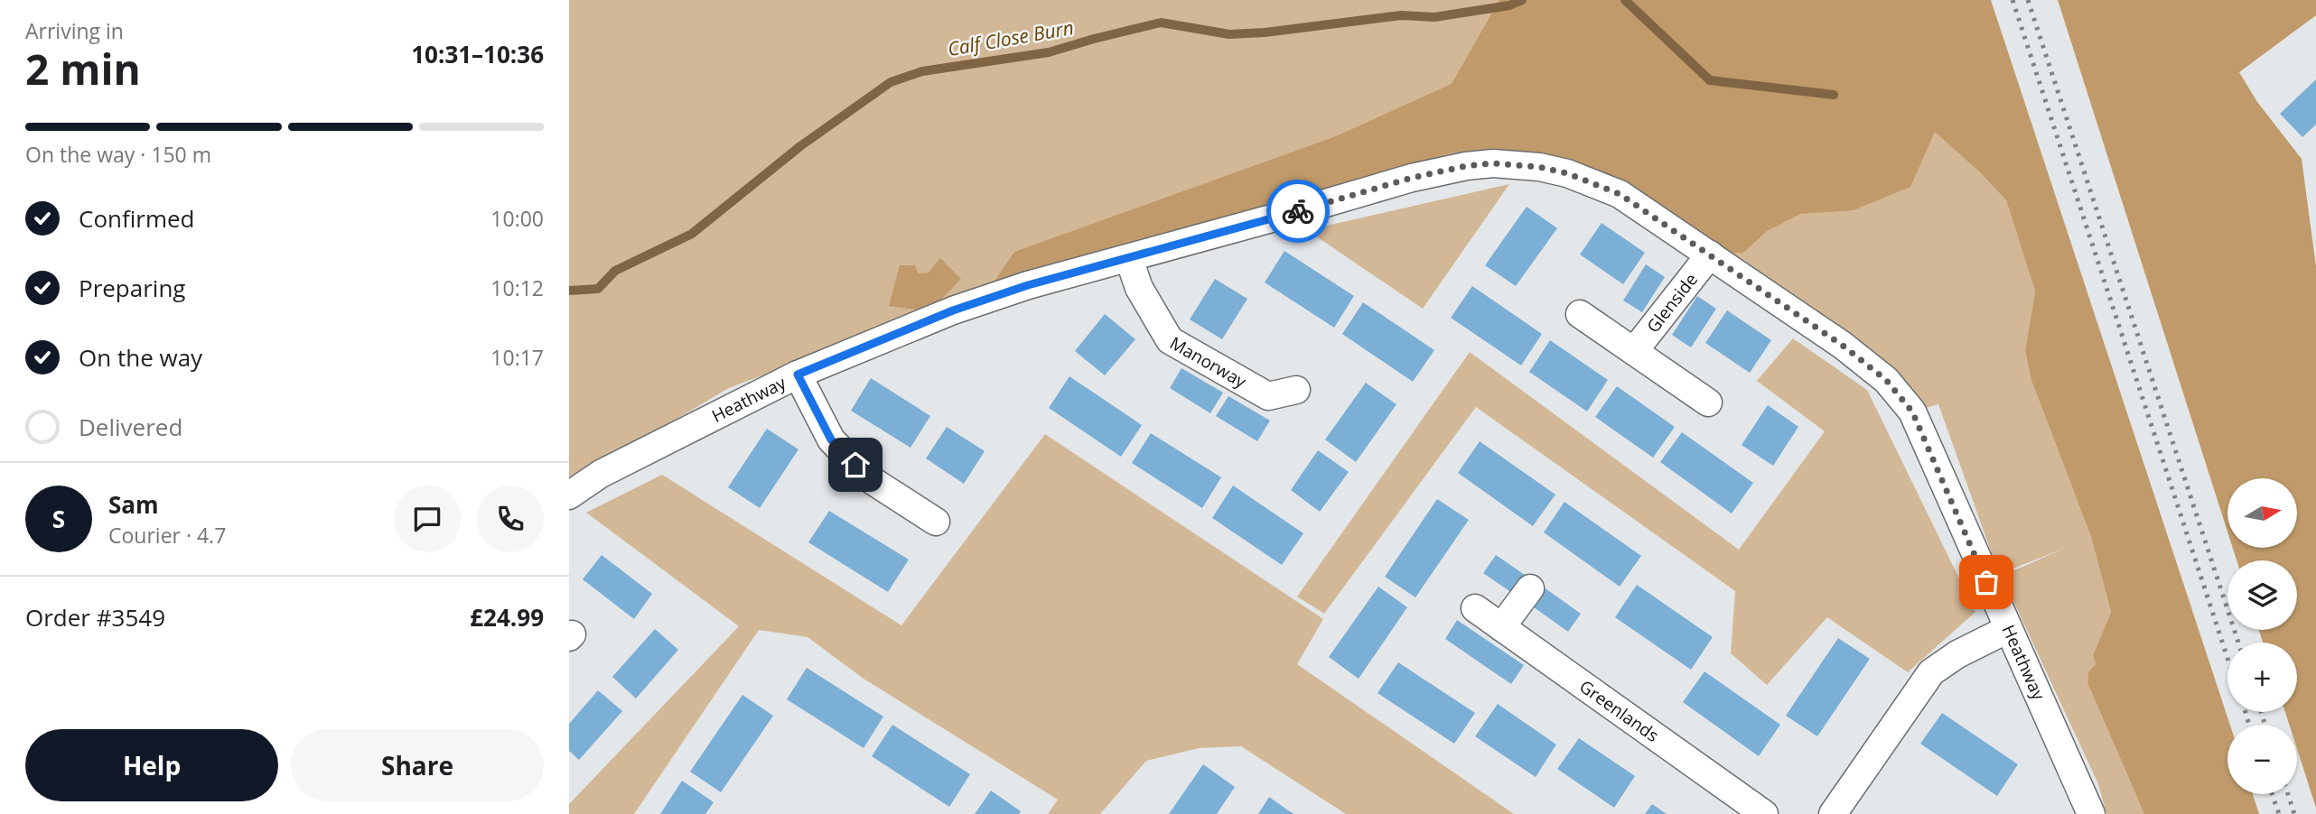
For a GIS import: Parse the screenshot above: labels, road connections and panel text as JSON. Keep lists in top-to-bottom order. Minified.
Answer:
{"streets":{"street":["Glenside","Manorway","Heathway","Greenlands"]},"crossings":[["Glenside","Heathway"],["Manorway","Heathway"]],"water":["Calf Close Burn"],"north":"right","page":{"heading":["2 min","Arriving in","10:31–10:36"],"panel":["Sam","Courier · 4.7","Order #3549","£24.99"],"bar":"On the way · 150 m","list":[["Confirmed","10:00"],["Preparing","10:12"],["On the way","10:17"],"Delivered"],"map_buttons":["+","−"],"round":"S","buttons":["Help","Share"]}}
